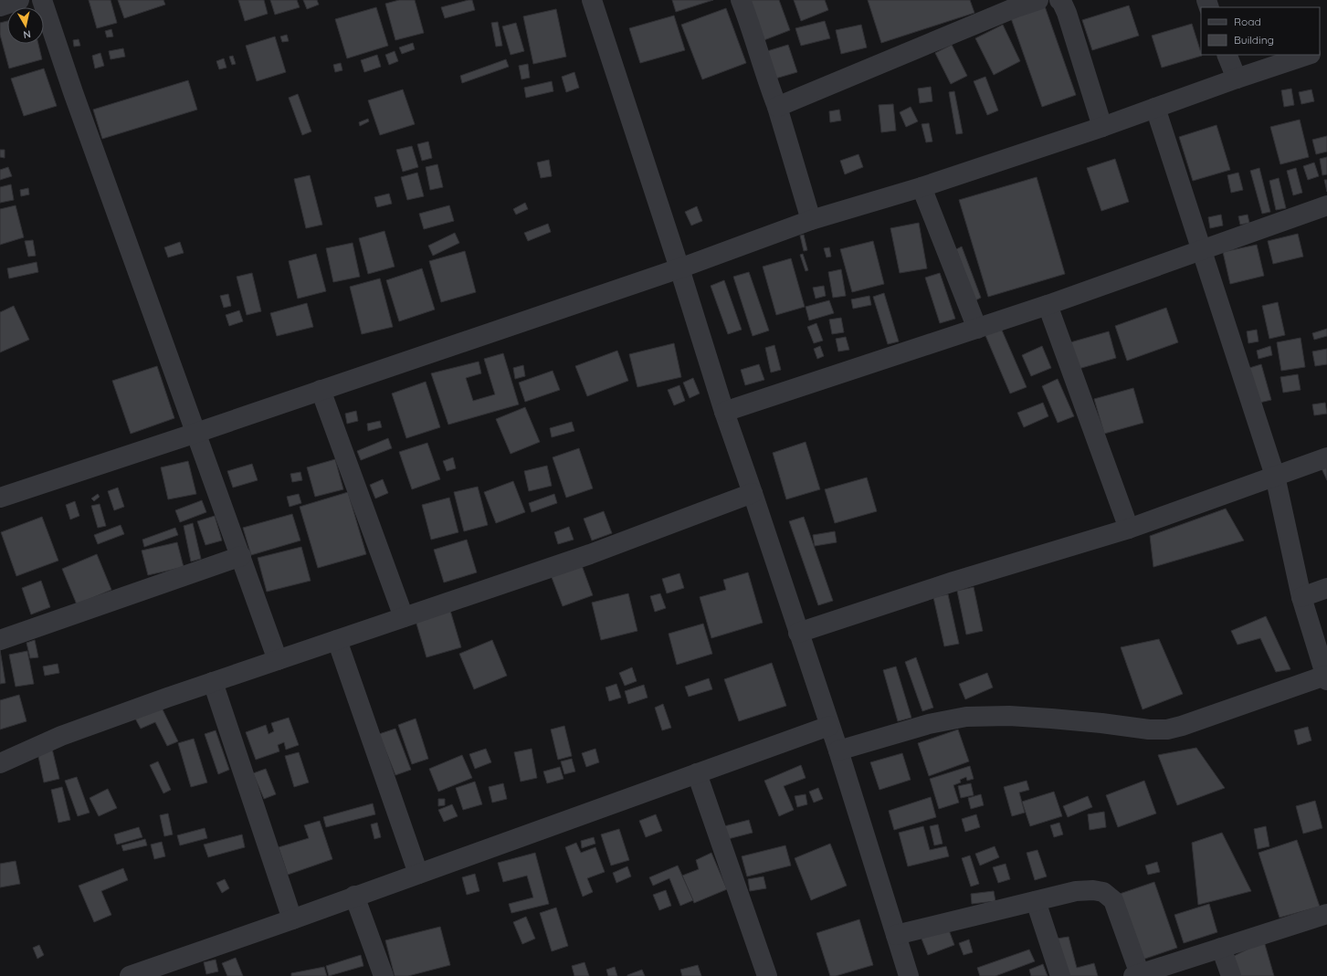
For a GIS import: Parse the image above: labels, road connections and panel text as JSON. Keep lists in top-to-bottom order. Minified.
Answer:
{"legend":["Road","Building"],"north":"bottom"}
